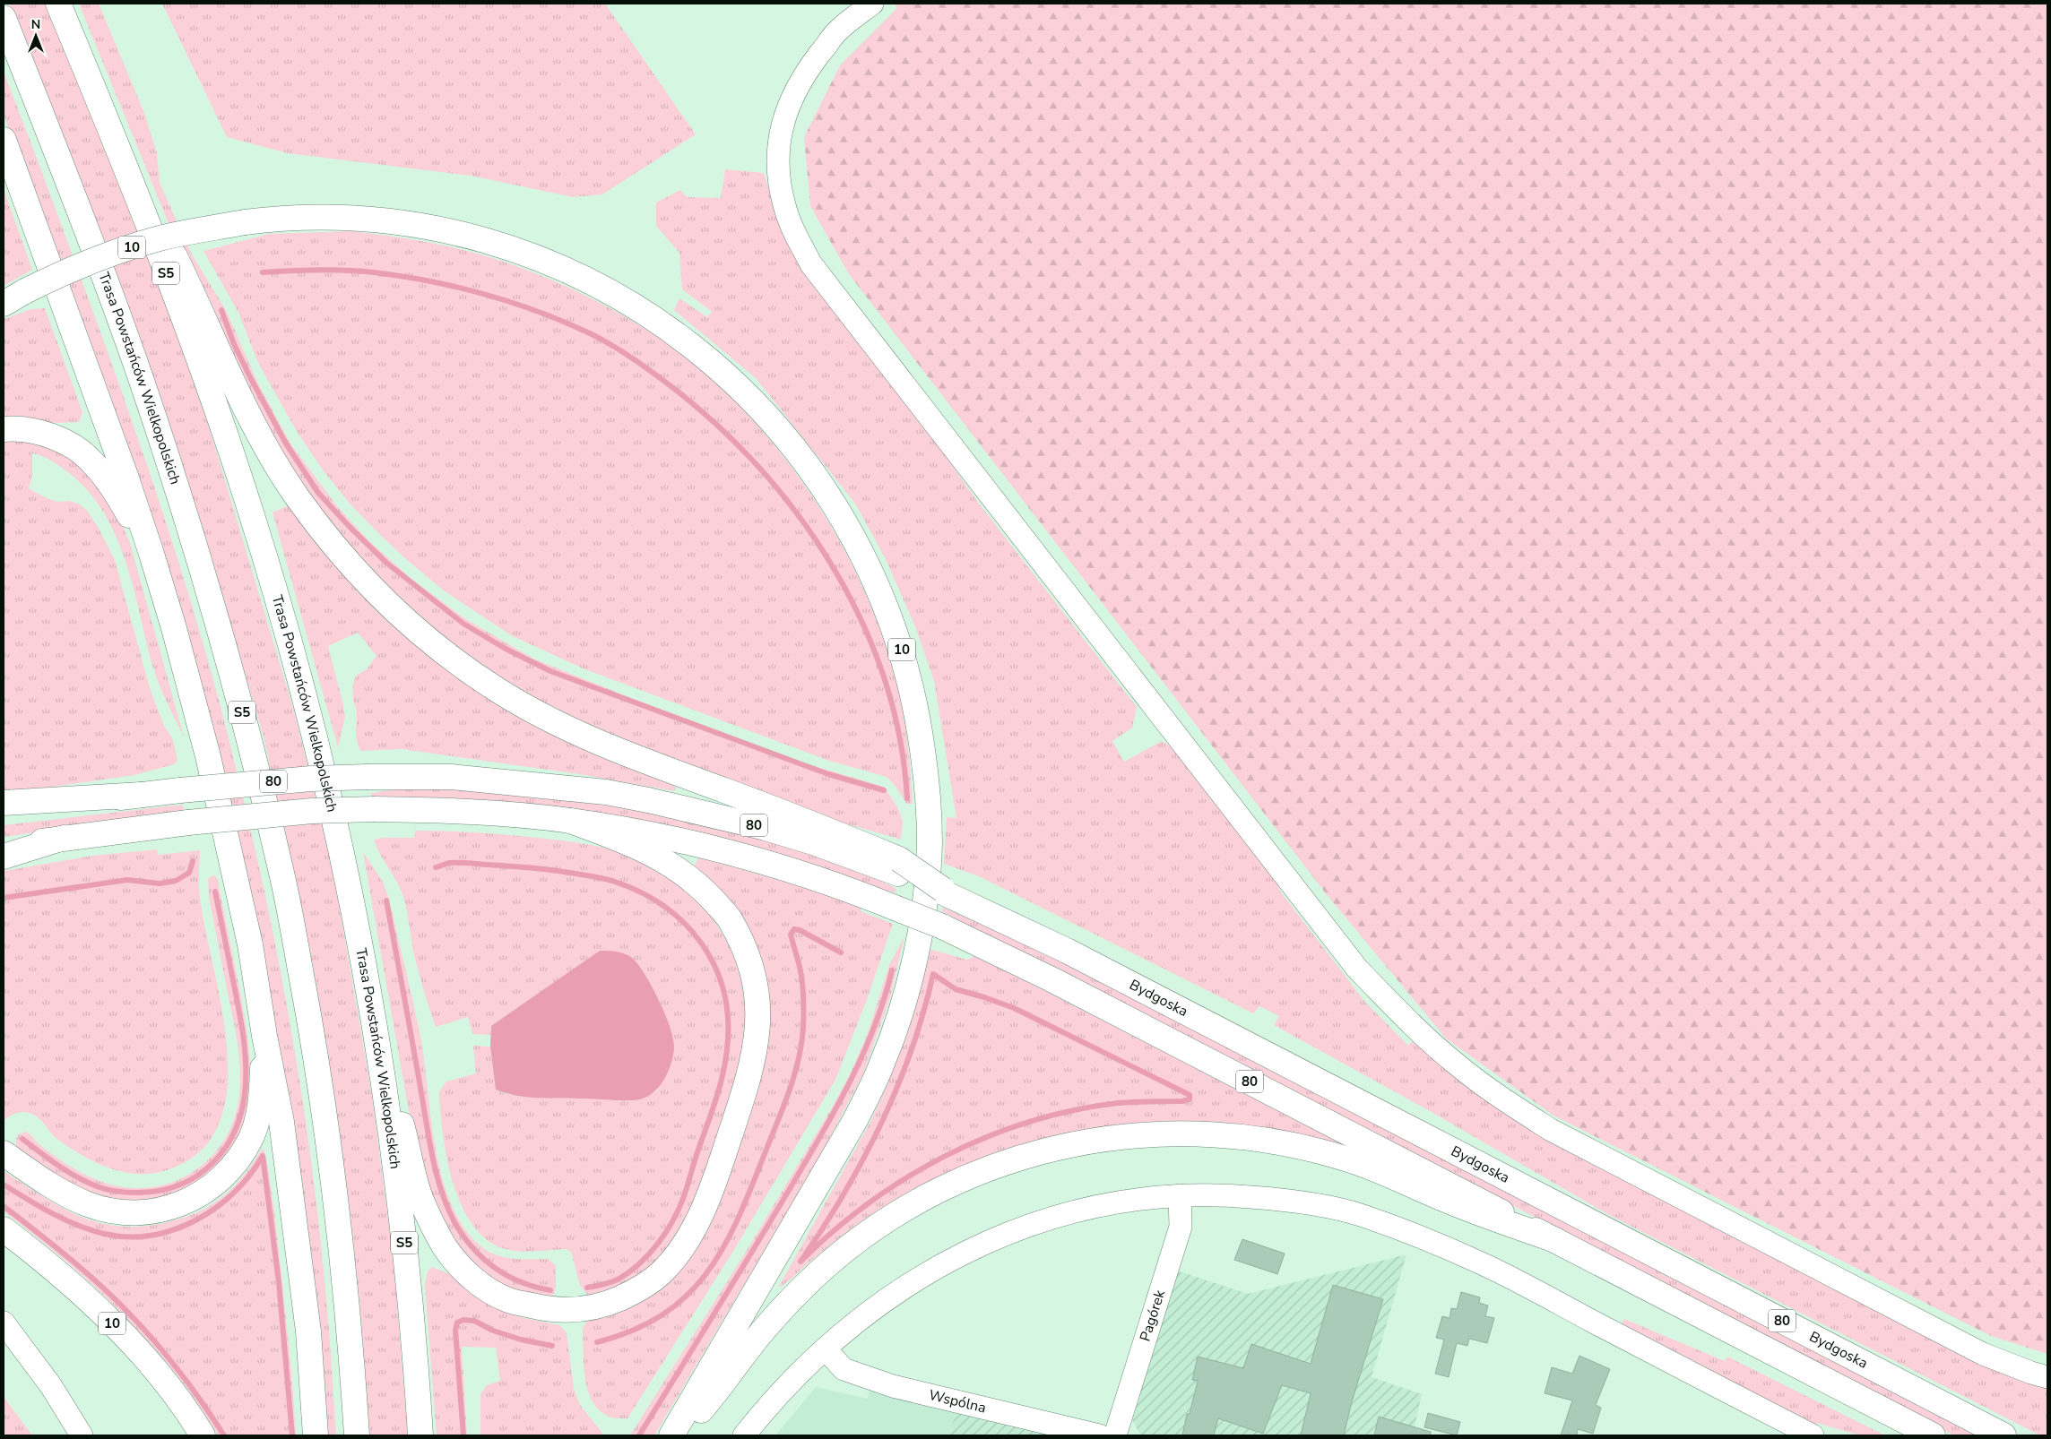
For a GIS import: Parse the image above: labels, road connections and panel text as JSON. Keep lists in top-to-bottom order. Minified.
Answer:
{"streets":{"main road":["10","S5","Trasa Powstańców Wielkopolskich","80","Bydgoska"],"street":["Pagórek","Wspólna"]},"crossings":[["80","Bydgoska"]],"north":"top"}
